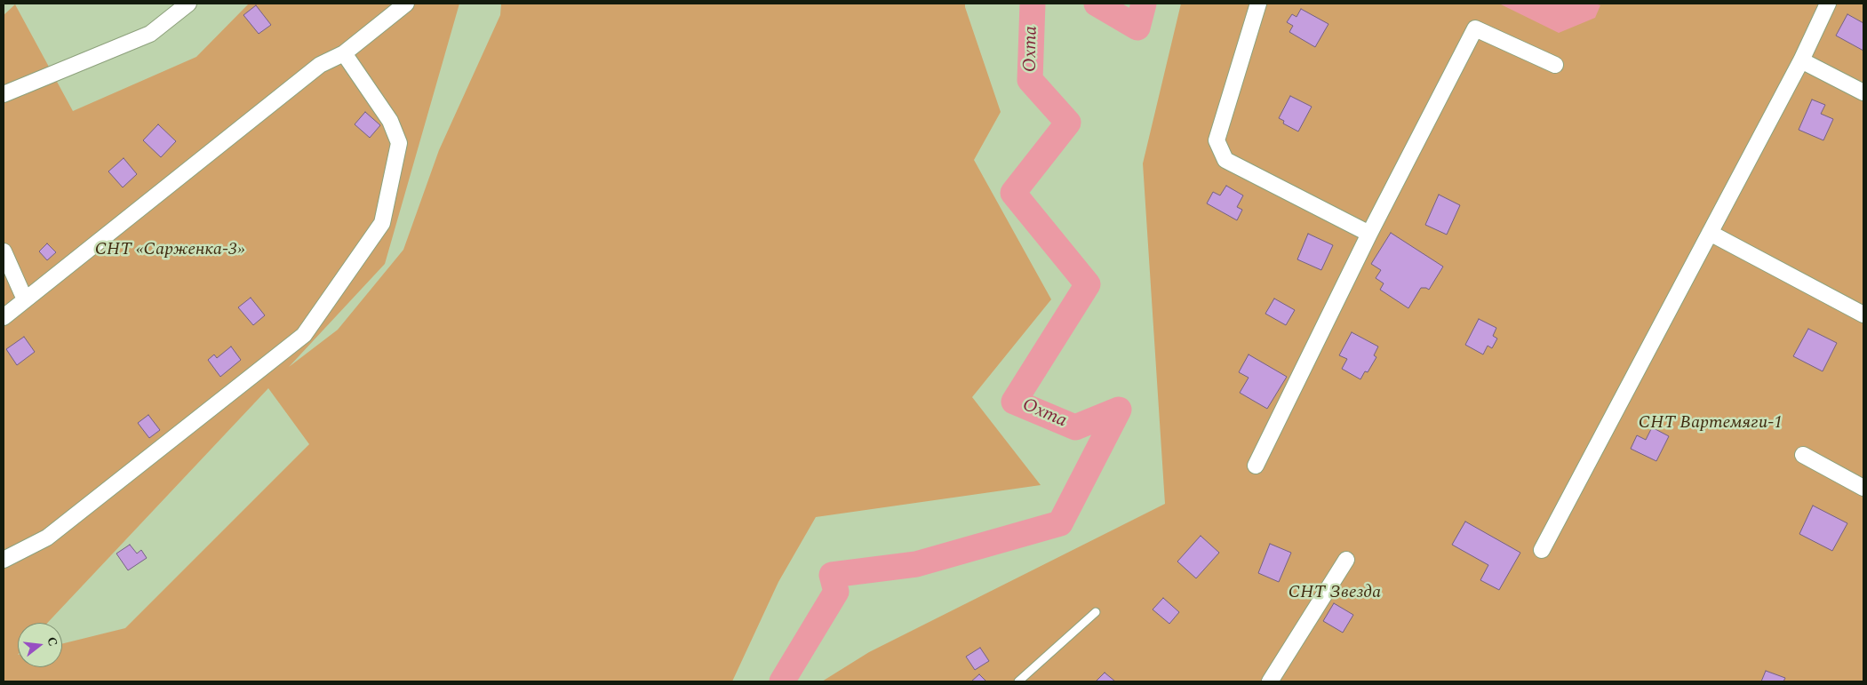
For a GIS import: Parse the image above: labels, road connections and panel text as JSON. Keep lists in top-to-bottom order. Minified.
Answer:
{"water":["Охта"],"parks":["СНТ «Сарженка-3»","СНТ Вартемяги-1","СНТ Звезда"],"north":"right"}
